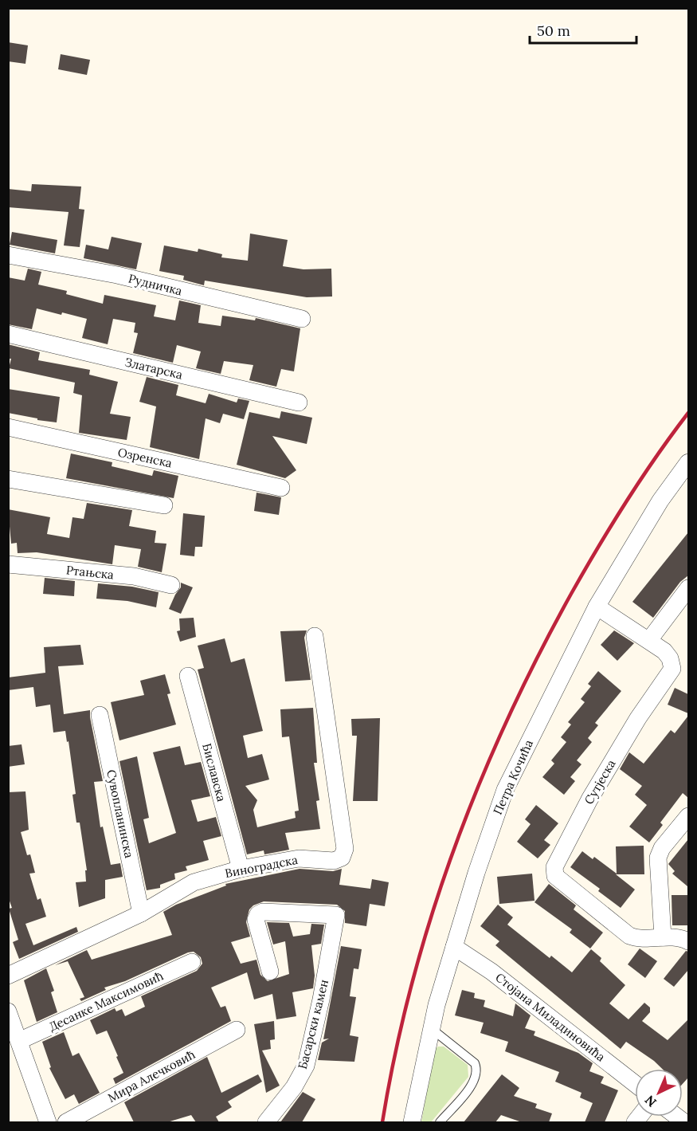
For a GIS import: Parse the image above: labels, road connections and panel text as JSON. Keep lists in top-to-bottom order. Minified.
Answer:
{"streets":{"street":["Рудничка","Златарска","Озренска","Ртањска","Биславска","Петра Кочића","Сутјеска","Сувопланинска","Виноградска","Десанке Максимовић","Стојана Миладиновића","Басарски камен","Мира Алечковић"]},"crossings":[["Биславска","Виноградска"],["Петра Кочића","Сутјеска"],["Петра Кочића","Стојана Миладиновића"],["Сувопланинска","Виноградска"]],"scale_bar":"50 m","north":"bottom left"}
